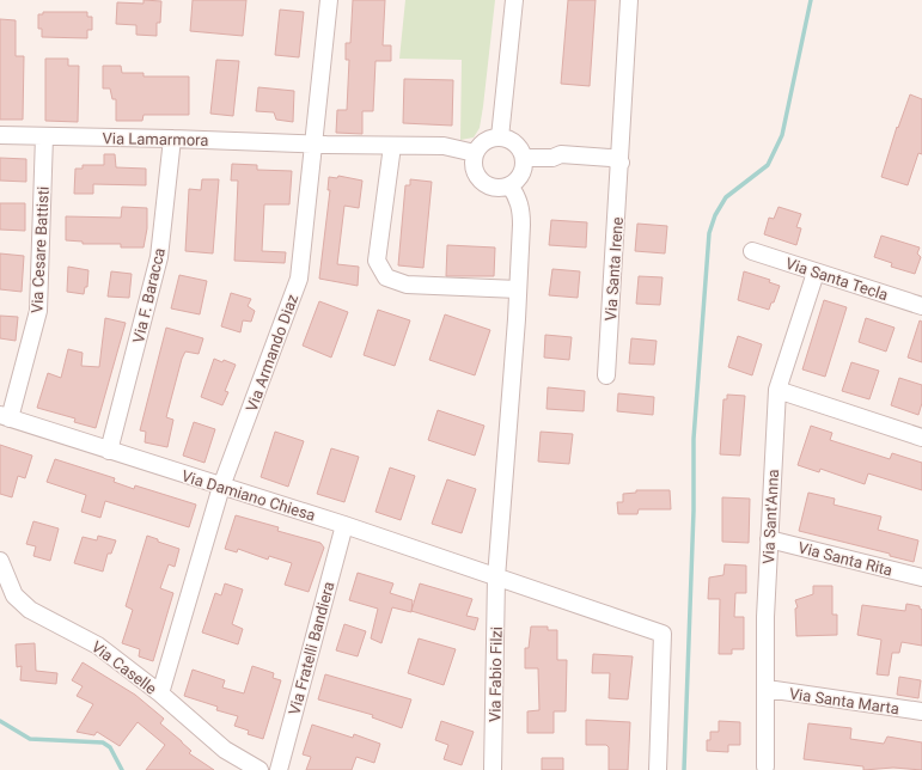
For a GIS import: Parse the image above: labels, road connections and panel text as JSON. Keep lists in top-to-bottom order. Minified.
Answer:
{"streets":{"street":["Via Lamarmora","Via Cesare Battisti","Via Santa Irene","Via Santa Tecla","Via F. Baracca","Via Armando Diaz","Via Damiano Chiesa","Via Sant'Anna","Via Santa Rita","Via Fratelli Bandiera","Via Caselle","Via Fabio Filzi","Via Santa Marta"]},"crossings":[["Via Lamarmora","Via Cesare Battisti"],["Via Lamarmora","Via F. Baracca"],["Via Lamarmora","Via Armando Diaz"],["Via Cesare Battisti","Via Damiano Chiesa"],["Via Santa Tecla","Via Sant'Anna"],["Via F. Baracca","Via Damiano Chiesa"],["Via Armando Diaz","Via Damiano Chiesa"],["Via Armando Diaz","Via Caselle"],["Via Damiano Chiesa","Via Fratelli Bandiera"],["Via Damiano Chiesa","Via Fabio Filzi"],["Via Sant'Anna","Via Santa Rita"],["Via Sant'Anna","Via Santa Marta"]]}
